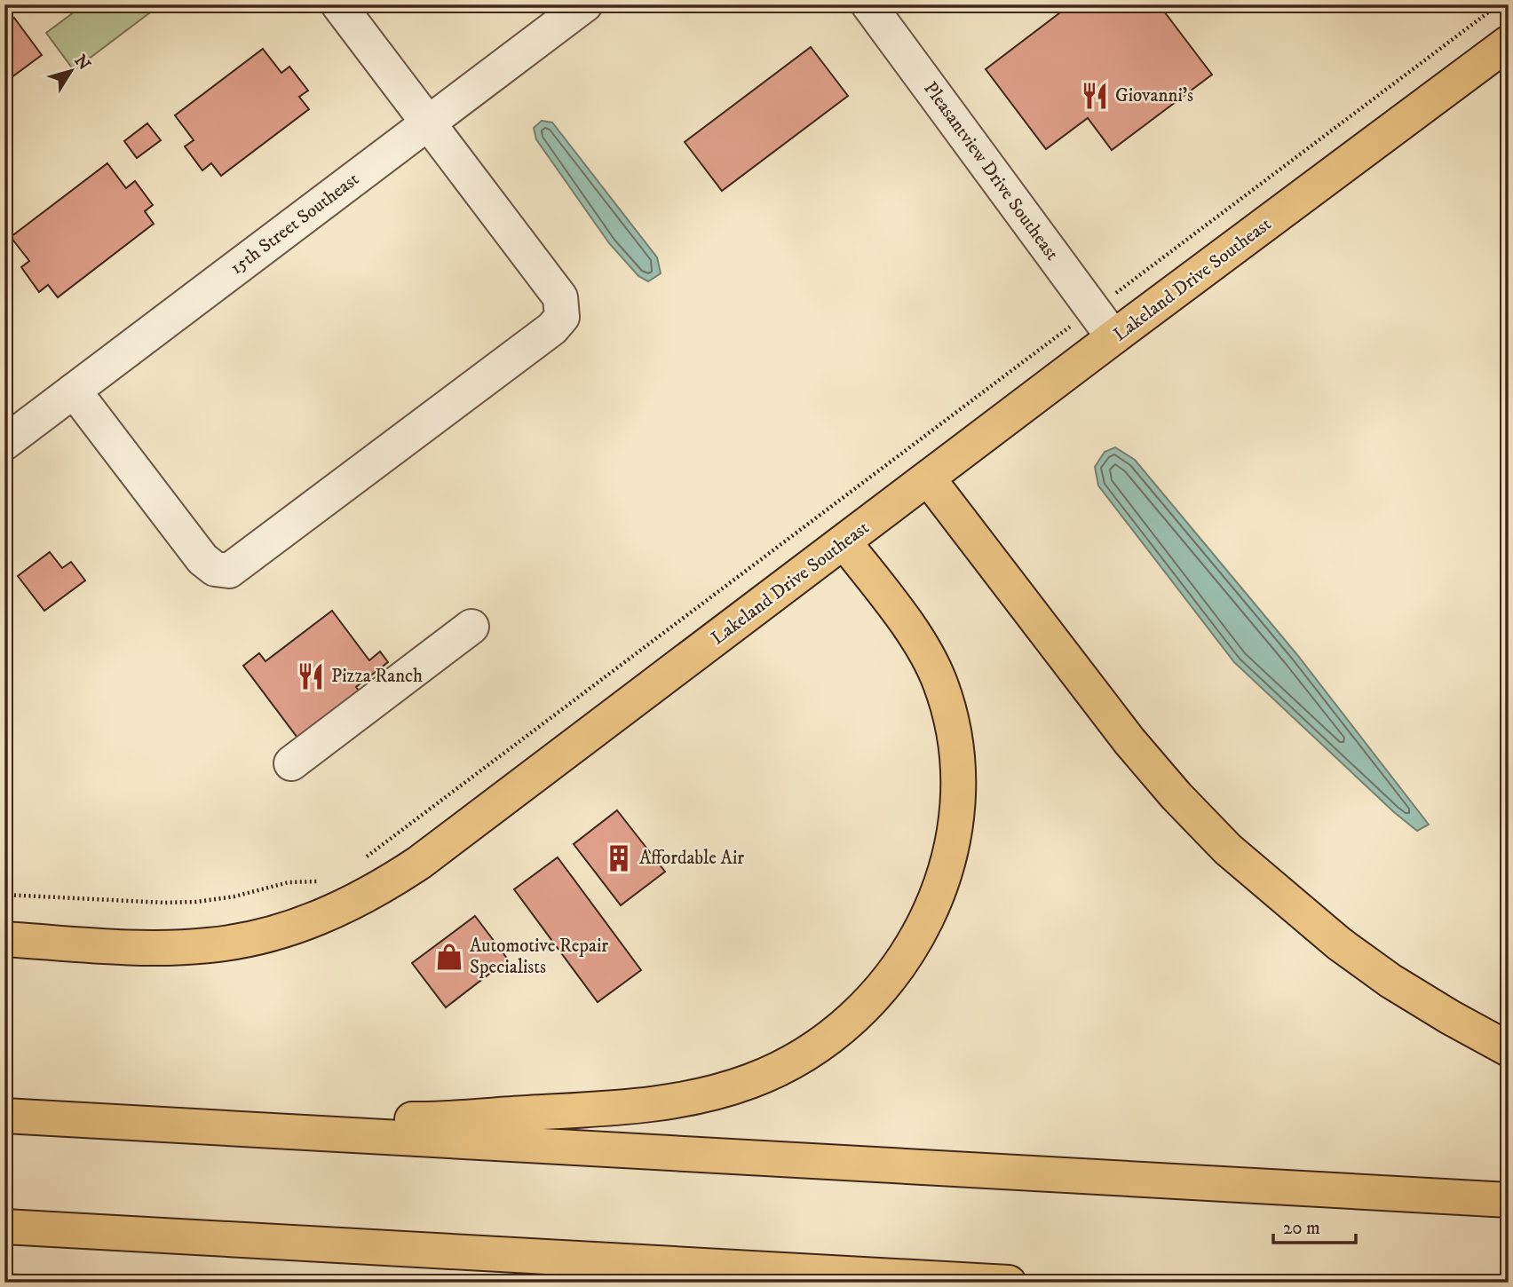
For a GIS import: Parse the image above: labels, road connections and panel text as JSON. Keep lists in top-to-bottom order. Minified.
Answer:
{"streets":{"main road":["Lakeland Drive Southeast"],"street":["Pleasantview Drive Southeast","15th Street Southeast"]},"crossings":[["Pleasantview Drive Southeast","Lakeland Drive Southeast"]],"places":{"restaurant":["Giovanni's","Pizza Ranch"],"building":["Affordable Air"],"shop":["Automotive Repair Specialists"]},"scale_bar":"20 m","north":"top right"}
